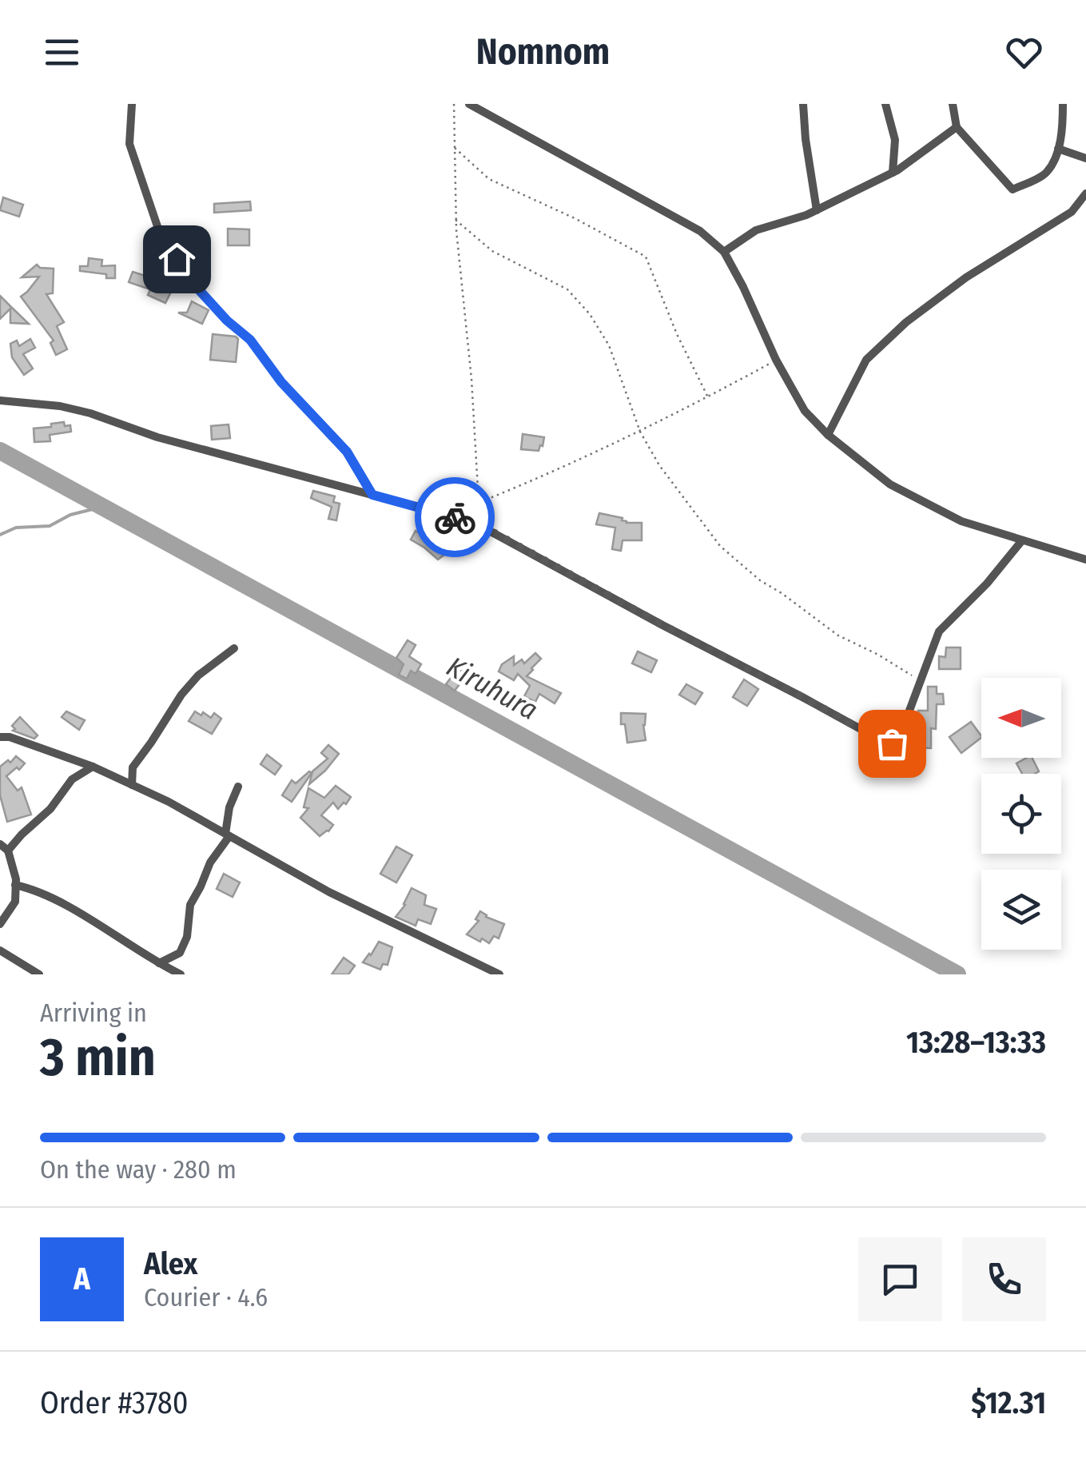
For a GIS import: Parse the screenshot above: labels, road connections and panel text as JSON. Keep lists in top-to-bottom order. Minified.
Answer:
{"water":["Kiruhura"],"north":"left","page":{"header":"Nomnom","heading":["3 min","Arriving in","13:28–13:33"],"panel":["Alex","Courier · 4.6","Order #3780","$12.31"],"bar":"On the way · 280 m","round":"A"}}
